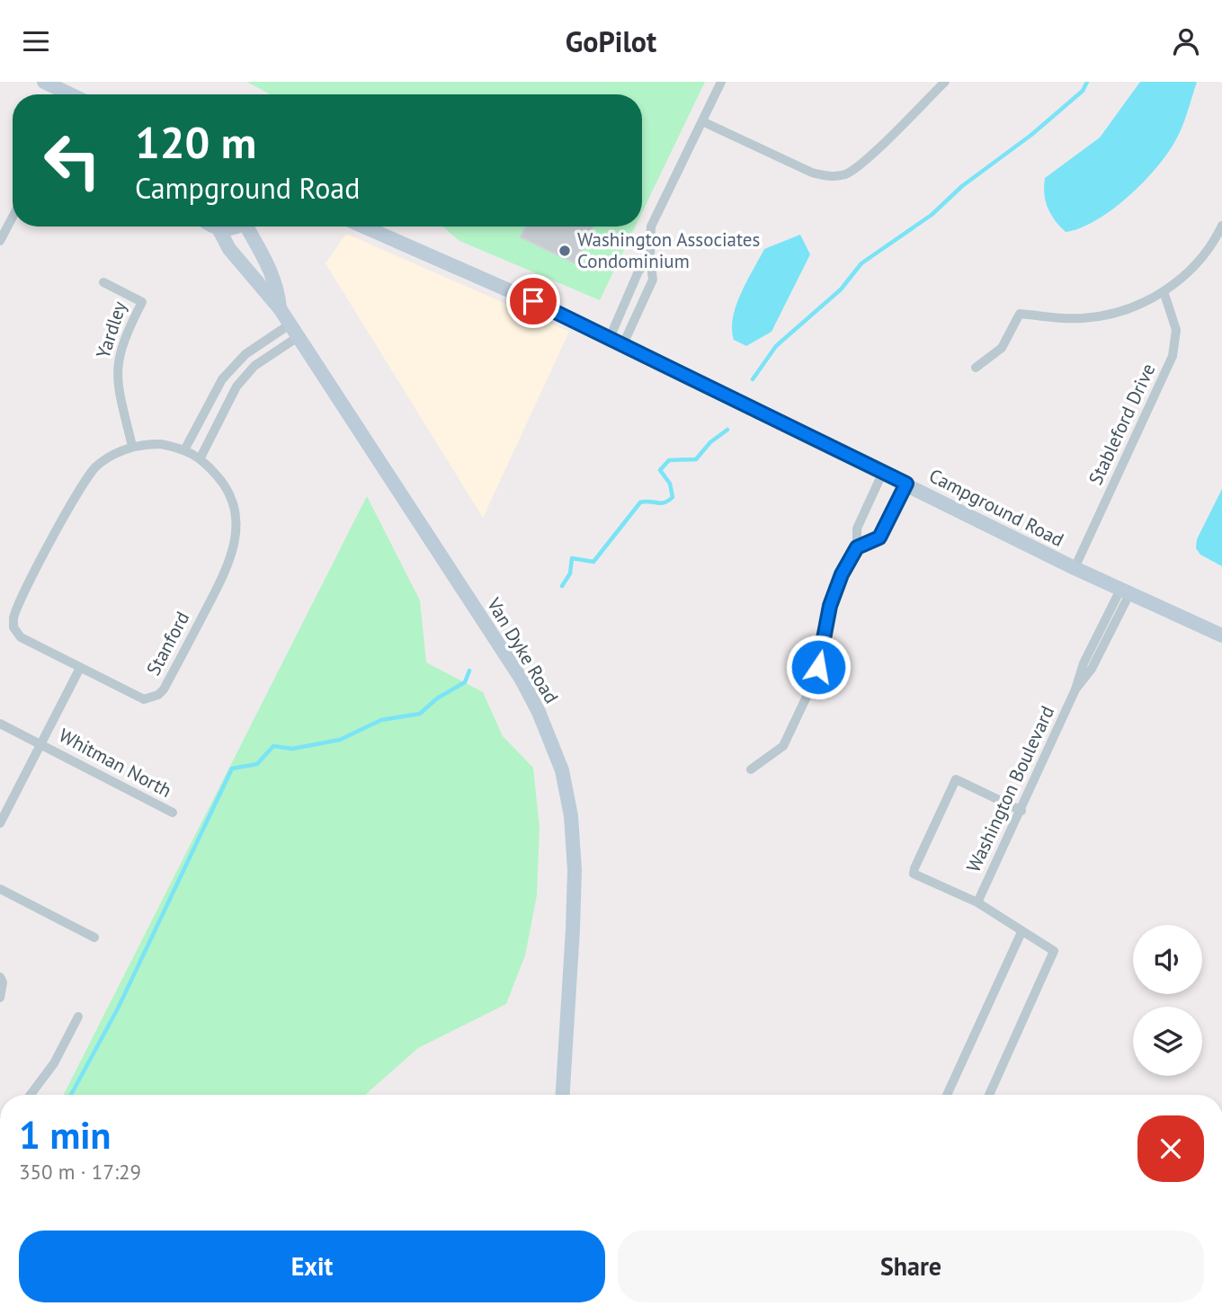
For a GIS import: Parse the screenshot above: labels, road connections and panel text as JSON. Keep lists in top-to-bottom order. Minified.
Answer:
{"streets":{"street":["Yardley","Stableford Drive","Campground Road","Stanford","Van Dyke Road","Whitman North","Washington Boulevard"]},"crossings":[["Stableford Drive","Campground Road"],["Campground Road","Washington Boulevard"]],"places":["Washington Associates Condominium"],"page":{"header":"GoPilot","turn":["120 m","Campground Road"],"heading":["1 min","350 m · 17:29"],"buttons":["Exit","Share"]}}
